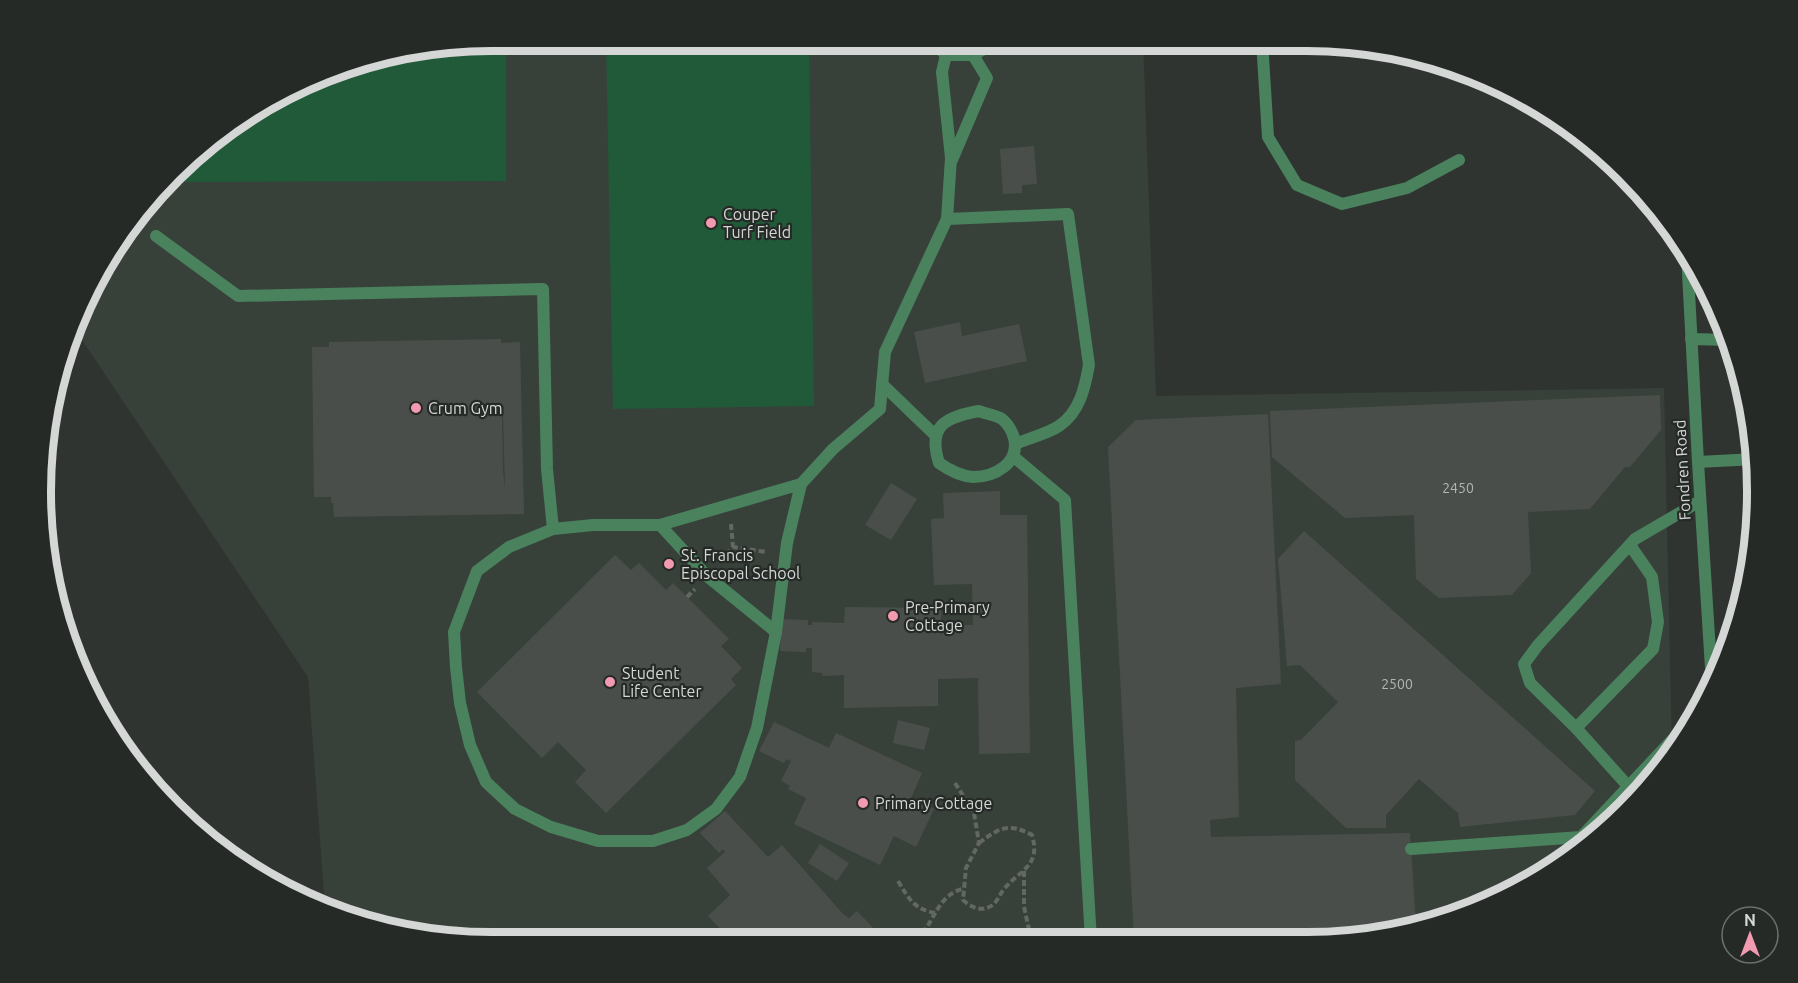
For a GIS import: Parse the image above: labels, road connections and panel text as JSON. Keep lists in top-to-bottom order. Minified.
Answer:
{"streets":{"street":["Fondren Road"]},"places":["Couper Turf Field","Crum Gym","St. Francis Episcopal School","Pre-Primary Cottage","Student Life Center","Primary Cottage"],"house_numbers":["2450","2500"],"north":"top"}
